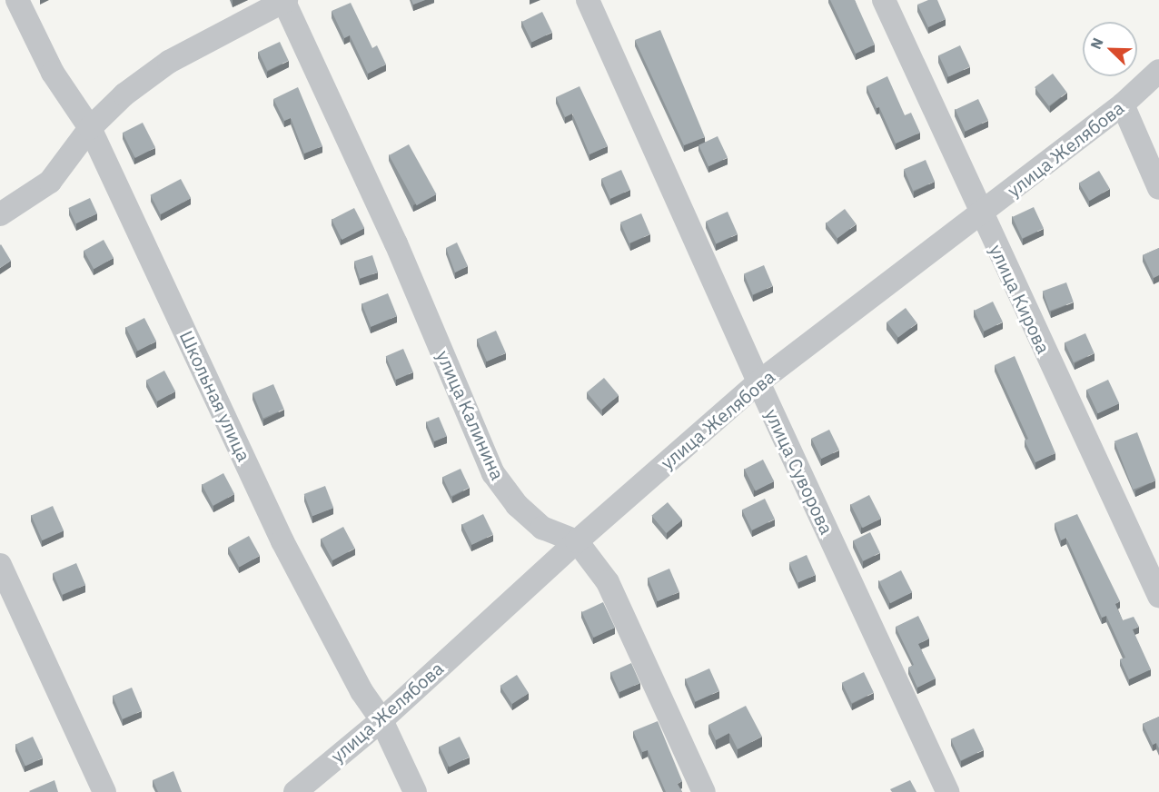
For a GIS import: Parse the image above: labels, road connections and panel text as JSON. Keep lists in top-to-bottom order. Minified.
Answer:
{"streets":{"street":["улица Желябова","улица Кирова","Школьная улица","улица Калинина","улица Суворова"]},"crossings":[["улица Желябова","улица Кирова"],["улица Желябова","Школьная улица"],["улица Желябова","улица Калинина"],["улица Желябова","улица Суворова"]],"north":"top left"}
